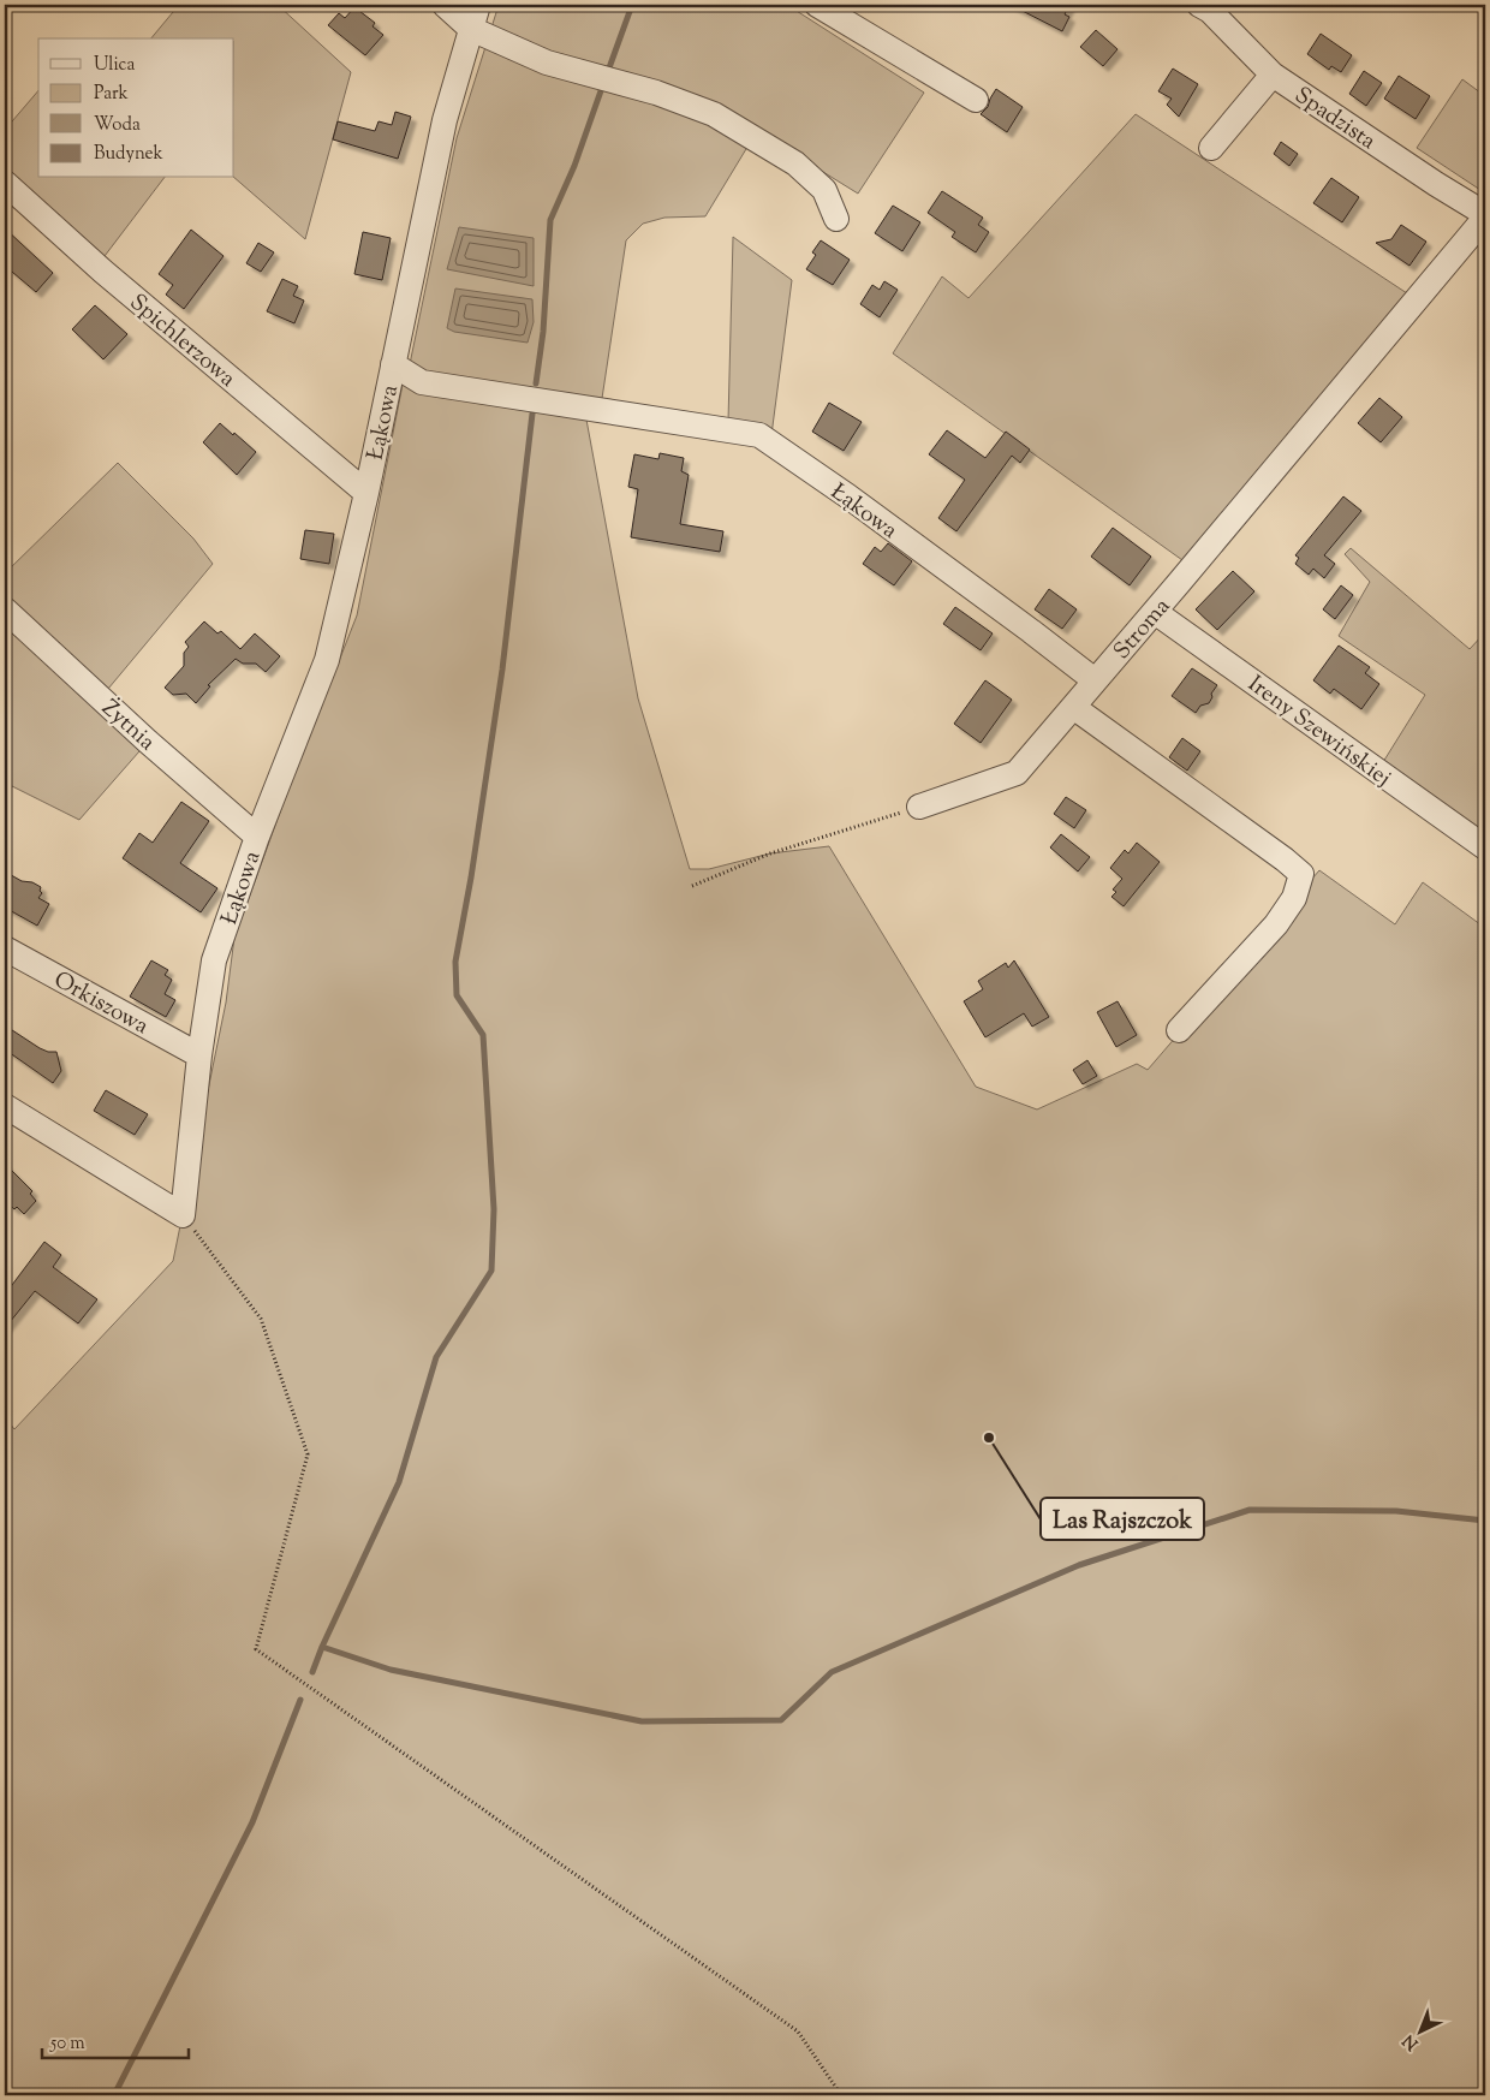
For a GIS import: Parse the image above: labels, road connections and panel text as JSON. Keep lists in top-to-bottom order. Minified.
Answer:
{"streets":{"street":["Spadzista","Spichlerzowa","Łąkowa","Stroma","Żytnia","Ireny Szewińskiej","Orkiszowa"]},"crossings":[["Spichlerzowa","Łąkowa"],["Łąkowa","Stroma"],["Łąkowa","Żytnia"],["Łąkowa","Orkiszowa"],["Stroma","Ireny Szewińskiej"]],"places":["Las Rajszczok"],"legend":["Ulica","Park","Woda","Budynek"],"scale_bar":"50 m","north":"bottom left"}
